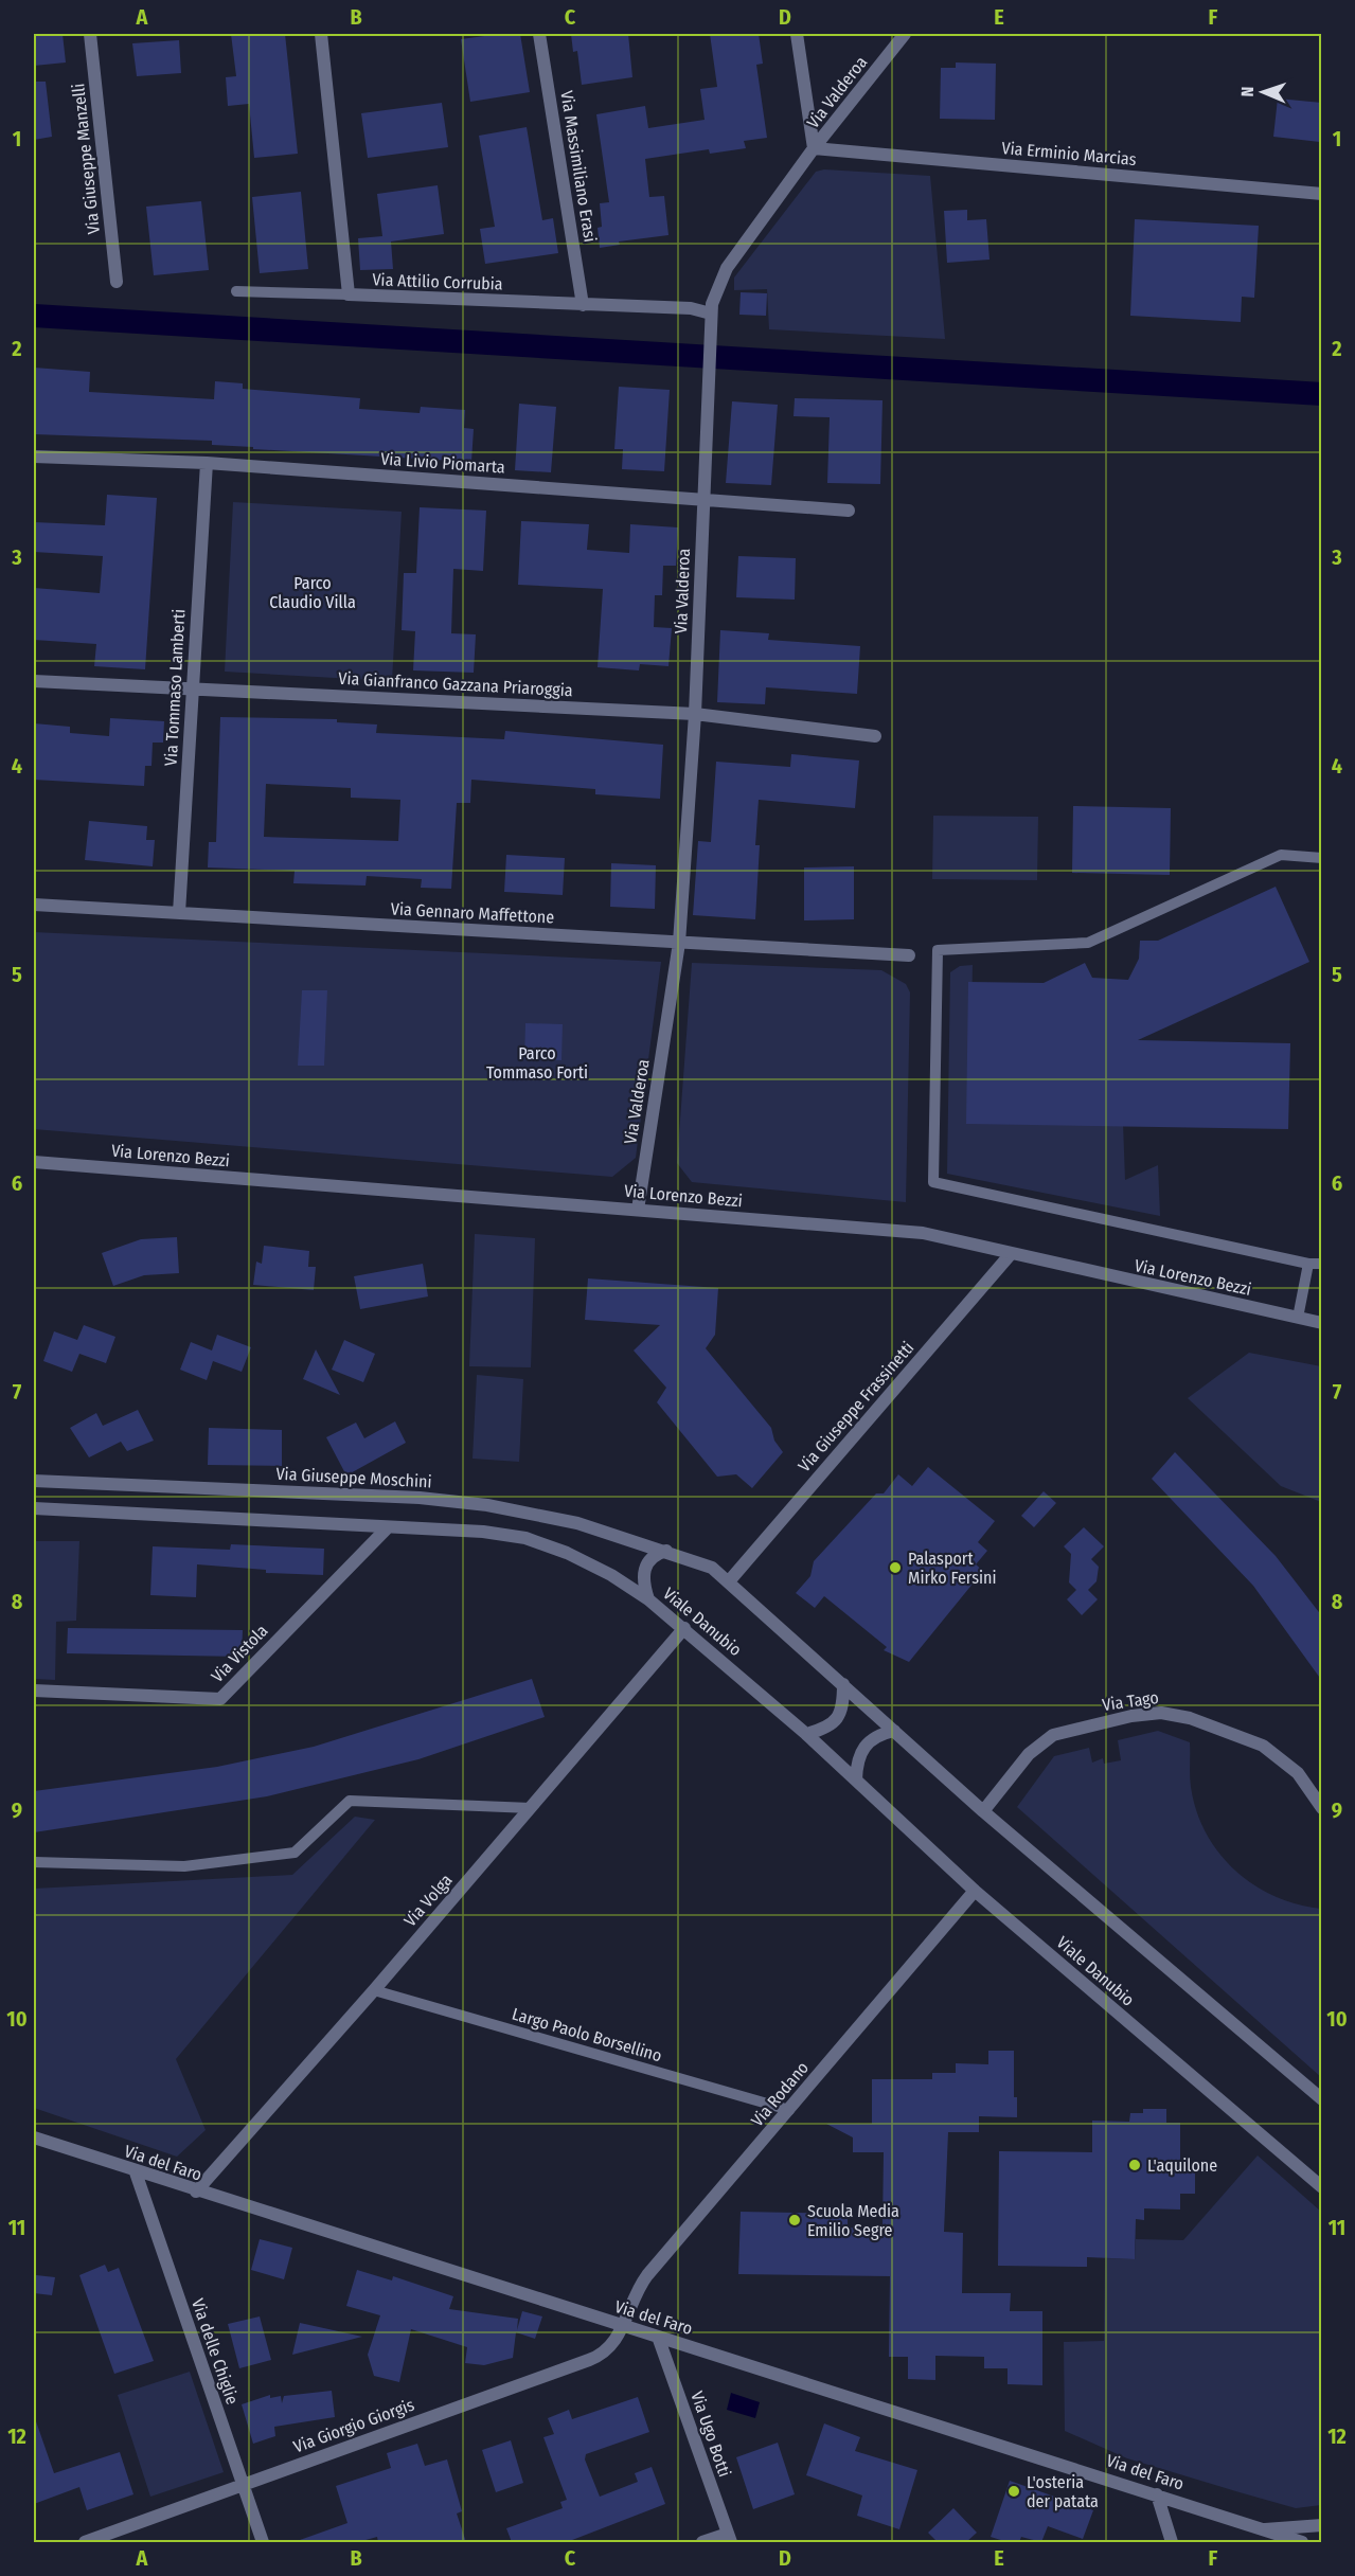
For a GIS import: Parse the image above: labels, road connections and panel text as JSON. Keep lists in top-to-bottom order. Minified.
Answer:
{"streets":{"street":["Via Valderoa","Via Erminio Marcias","Via Giuseppe Manzelli","Via Massimiliano Erasi","Via Attilio Corrubia","Via Livio Piomarta","Via Gianfranco Gazzana Priaroggia","Via Tommaso Lamberti","Via Gennaro Maffettone","Via Lorenzo Bezzi","Via Giuseppe Frassinetti","Via Giuseppe Moschini","Viale Danubio","Via Vistola","Via Tago","Via Volga","Via Rodano","Via del Faro","Via delle Chiglie","Via Giorgio Giorgis","Via Ugo Botti"],"lane":["Largo Paolo Borsellino"]},"crossings":[["Via Valderoa","Via Erminio Marcias"],["Via Valderoa","Via Attilio Corrubia"],["Via Valderoa","Via Livio Piomarta"],["Via Valderoa","Via Gianfranco Gazzana Priaroggia"],["Via Valderoa","Via Gennaro Maffettone"],["Via Valderoa","Via Lorenzo Bezzi"],["Via Massimiliano Erasi","Via Attilio Corrubia"],["Via Livio Piomarta","Via Tommaso Lamberti"],["Via Gianfranco Gazzana Priaroggia","Via Tommaso Lamberti"],["Via Tommaso Lamberti","Via Gennaro Maffettone"],["Via Lorenzo Bezzi","Via Giuseppe Frassinetti"],["Via Giuseppe Moschini","Viale Danubio"],["Viale Danubio","Via Volga"],["Viale Danubio","Via Rodano"],["Via Volga","Largo Paolo Borsellino"],["Via Volga","Via del Faro"],["Largo Paolo Borsellino","Via Rodano"],["Via Rodano","Via del Faro"],["Via Rodano","Via Giorgio Giorgis"],["Via del Faro","Via delle Chiglie"],["Via del Faro","Via Giorgio Giorgis"],["Via del Faro","Via Ugo Botti"],["Via delle Chiglie","Via Giorgio Giorgis"]],"parks":["Parco Claudio Villa","Parco Tommaso Forti"],"places":["Palasport Mirko Fersini","L'aquilone","Scuola Media Emilio Segre","L'osteria der patata"],"north":"left","grid":{"columns":["A","B","C","D","E","F"],"rows":["1","2","3","4","5","6","7","8","9","10","11","12"]}}
